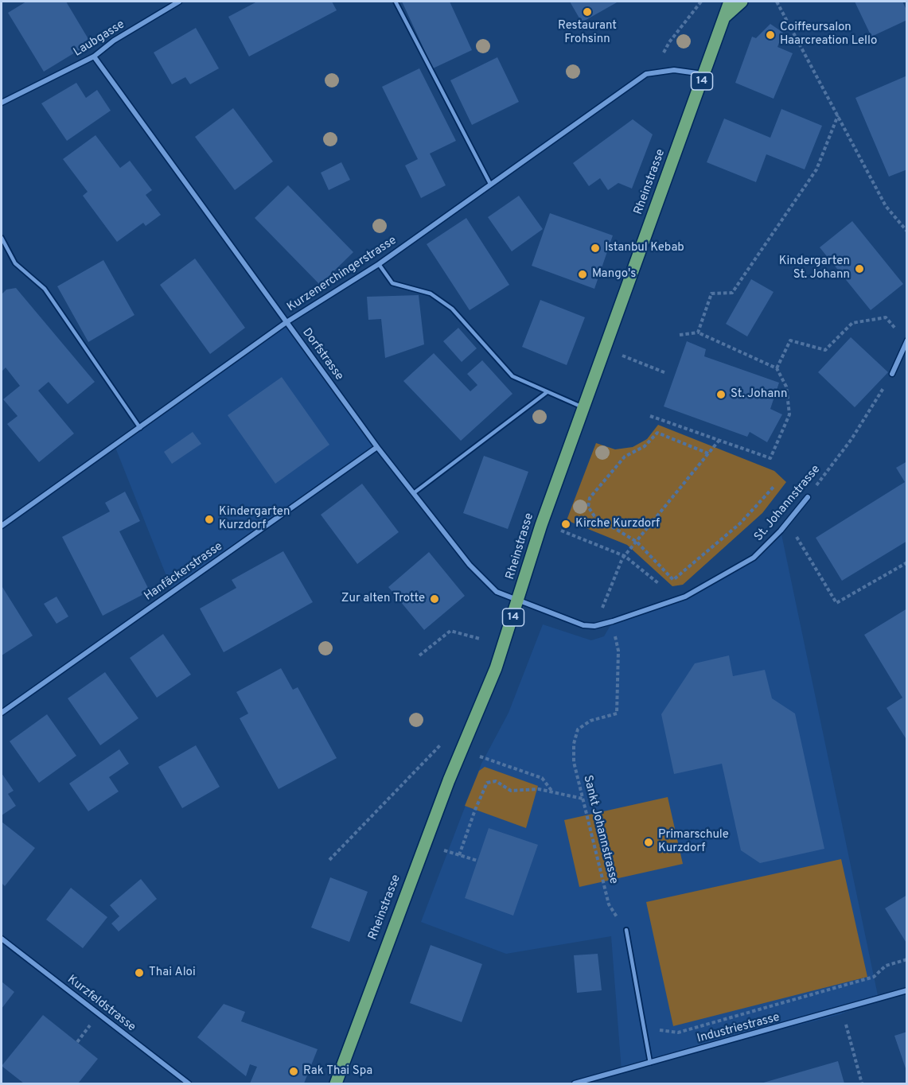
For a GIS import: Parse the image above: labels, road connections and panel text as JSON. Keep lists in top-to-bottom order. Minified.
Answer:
{"streets":{"main road":["14","Rheinstrasse"],"street":["Laubgasse","Kurzenerchingerstrasse","Dorfstrasse","St. Johannstrasse","Hanfäckerstrasse","Kurzfeldstrasse","Industriestrasse"],"path":["Sankt Johannstrasse"]},"crossings":[["Laubgasse","Dorfstrasse"],["Rheinstrasse","Kurzenerchingerstrasse"],["Rheinstrasse","Dorfstrasse"],["Rheinstrasse","St. Johannstrasse"],["Kurzenerchingerstrasse","Dorfstrasse"],["Dorfstrasse","St. Johannstrasse"],["Dorfstrasse","Hanfäckerstrasse"],["St. Johannstrasse","Sankt Johannstrasse"]],"places":["Restaurant Frohsinn","Coiffeursalon Haarcreation Lello","Istanbul Kebab","Kindergarten St. Johann","Mango's","St. Johann","Kindergarten Kurzdorf","Kirche Kurzdorf","Zur alten Trotte","Primarschule Kurzdorf","Thai Aloi","Rak Thai Spa"]}
